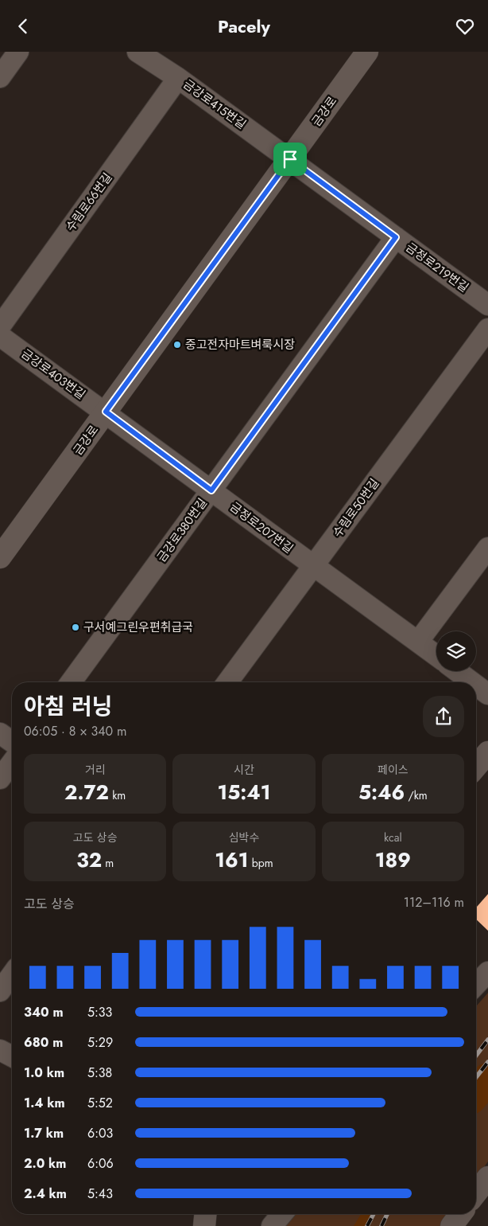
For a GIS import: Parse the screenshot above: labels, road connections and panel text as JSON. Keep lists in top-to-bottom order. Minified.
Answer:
{"streets":{"street":["금강로415번길","금강로","수림로66번길","금정로219번길","금강로403번길","수림로50번길","금정로207번길","금강로380번길"]},"crossings":[["금강로415번길","금강로"],["금강로415번길","수림로66번길"],["금강로415번길","금정로219번길"],["금강로","금정로219번길"],["금강로","금강로403번길"],["금강로","금정로207번길"],["금정로219번길","금강로380번길"],["금강로403번길","금정로207번길"],["수림로50번길","금정로207번길"],["금정로207번길","금강로380번길"]],"places":["중고전자마트벼룩시장","구서예그린우편취급국"],"page":{"header":"Pacely","heading":["아침 러닝","06:05 · 8 × 340 m"],"stats":[["거리","2.72 km"],["시간","15:41"],["페이스","5:46 /km"],["고도 상승","32 m"],["심박수","161 bpm"],["kcal","189"]],"chart":["고도 상승","112–116 m"],"list":[{"name":"340 m","note":"5:33"},{"name":"680 m","note":"5:29"},{"name":"1.0 km","note":"5:38"},{"name":"1.4 km","note":"5:52"},{"name":"1.7 km","note":"6:03"},{"name":"2.0 km","note":"6:06"},{"name":"2.4 km","note":"5:43"}]}}
